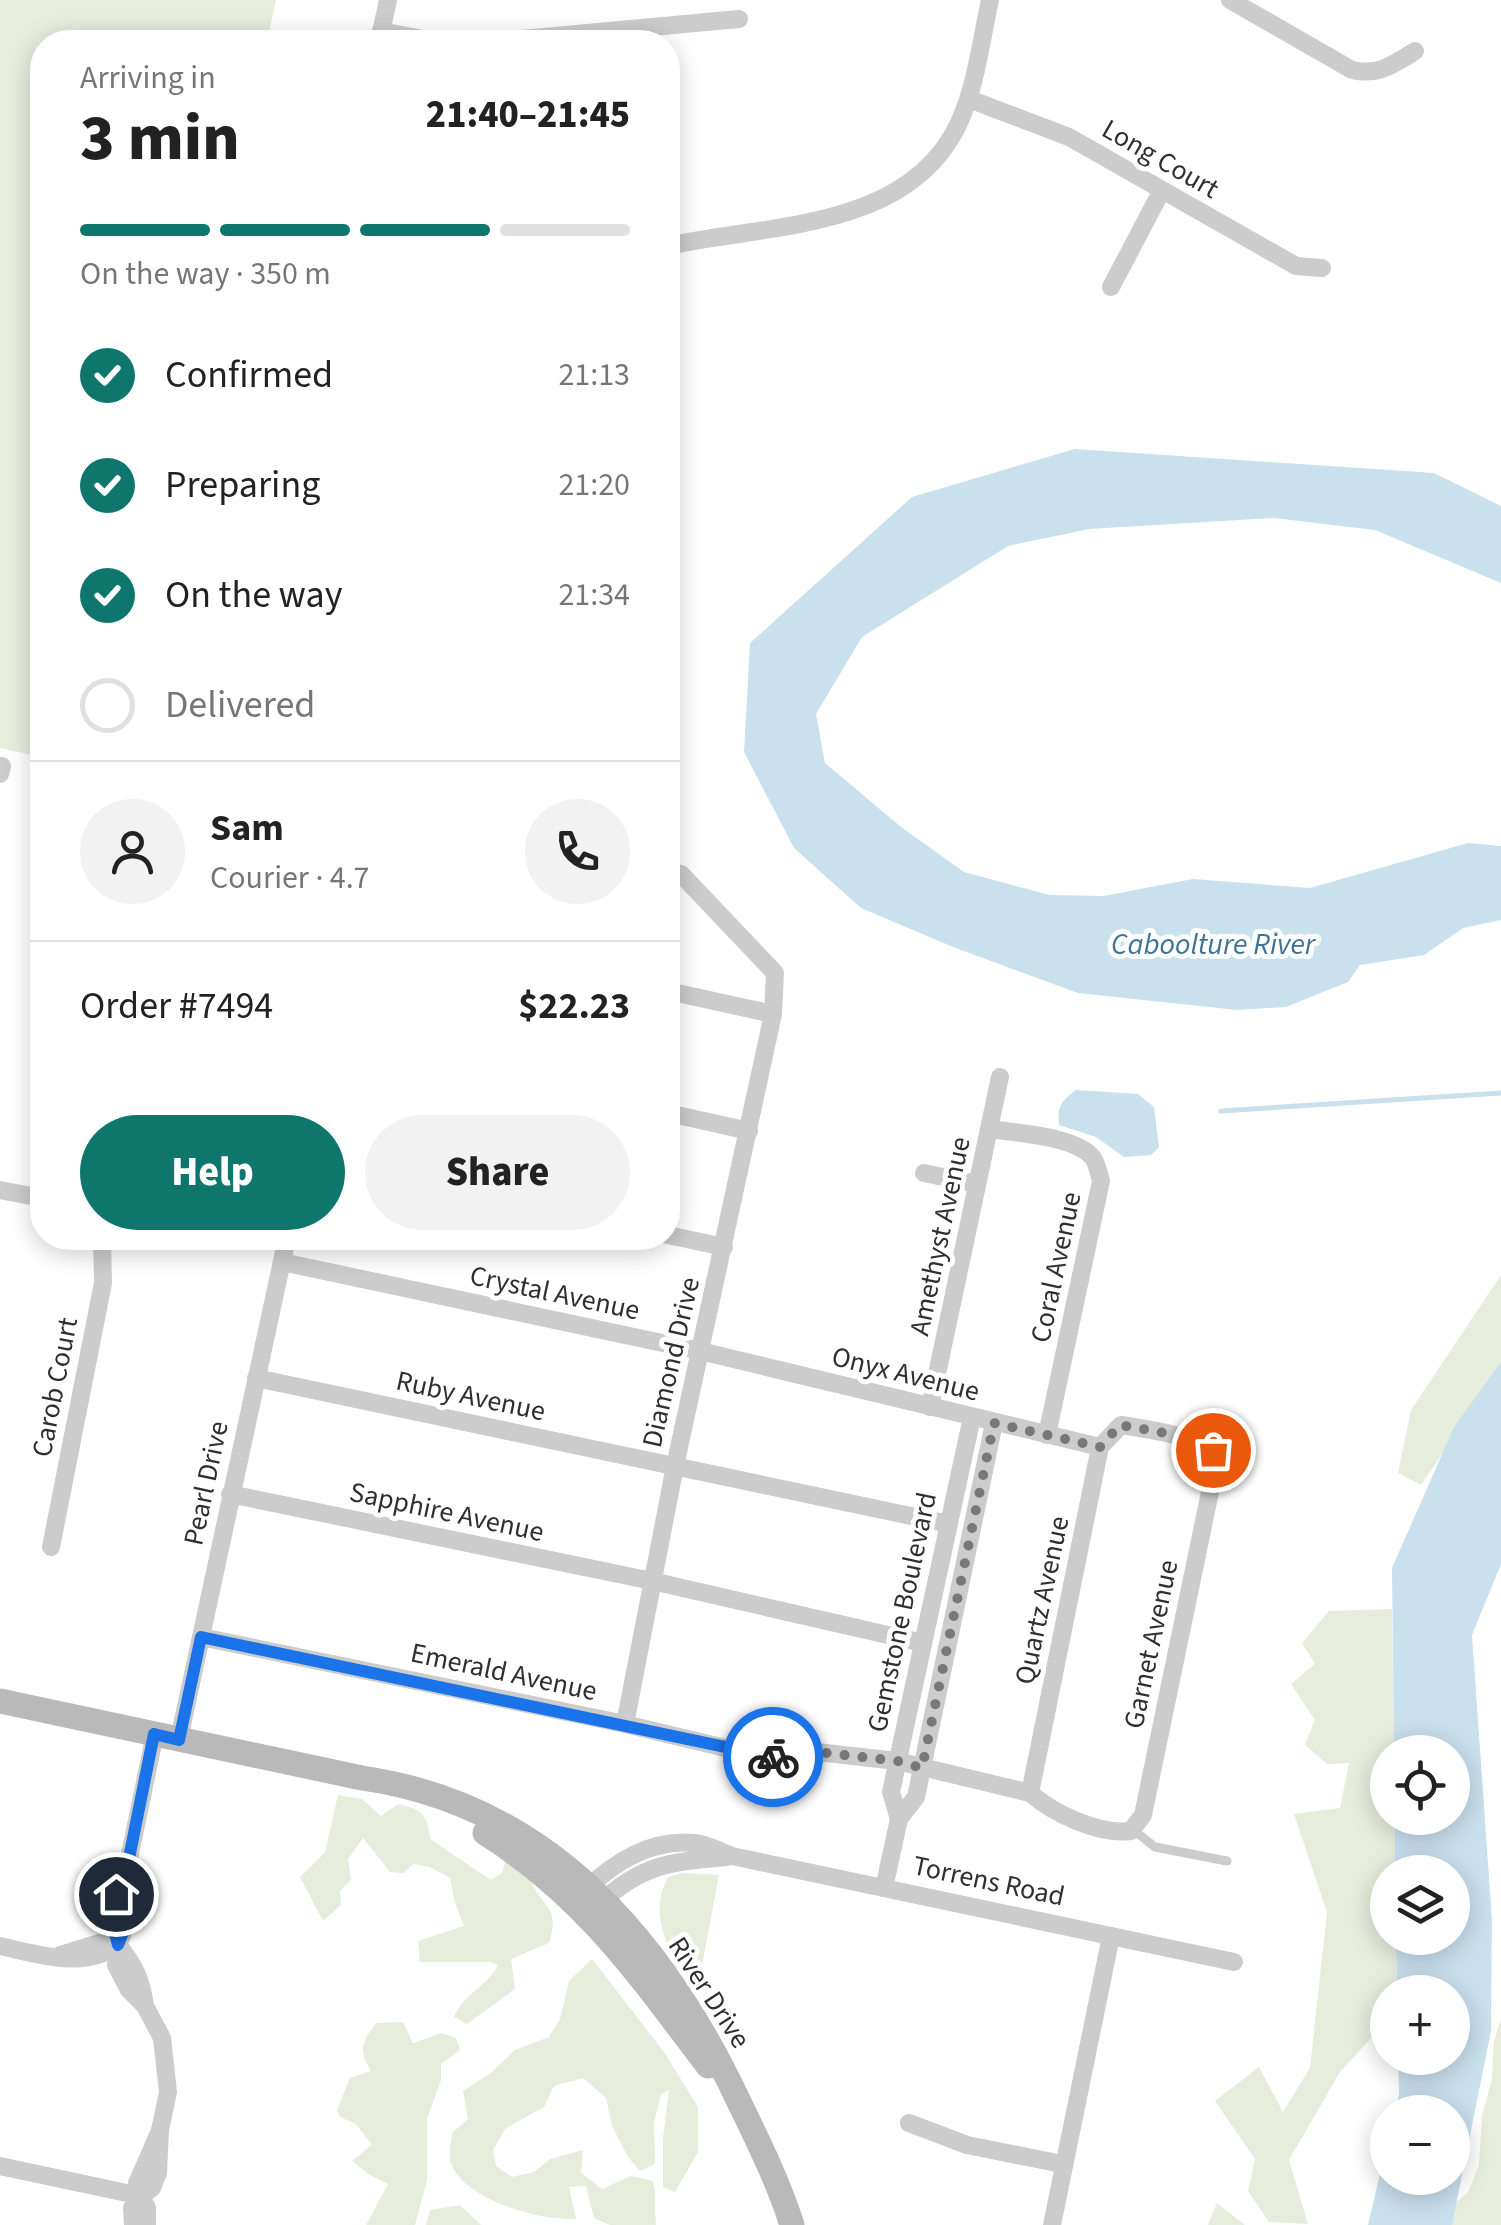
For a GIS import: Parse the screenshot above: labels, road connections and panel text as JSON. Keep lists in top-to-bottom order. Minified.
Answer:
{"streets":{"main road":["River Drive"],"street":["Long Court","Amethyst Avenue","Coral Avenue","Crystal Avenue","Diamond Drive","Onyx Avenue","Carob Court","Ruby Avenue","Pearl Drive","Sapphire Avenue","Quartz Avenue","Gemstone Boulevard","Garnet Avenue","Emerald Avenue","Torrens Road"]},"crossings":[["Amethyst Avenue","Coral Avenue"],["Amethyst Avenue","Onyx Avenue"],["Coral Avenue","Onyx Avenue"],["Crystal Avenue","Diamond Drive"],["Crystal Avenue","Onyx Avenue"],["Crystal Avenue","Pearl Drive"],["Diamond Drive","Onyx Avenue"],["Diamond Drive","Ruby Avenue"],["Diamond Drive","Sapphire Avenue"],["Diamond Drive","Emerald Avenue"],["Onyx Avenue","Quartz Avenue"],["Onyx Avenue","Gemstone Boulevard"],["Onyx Avenue","Garnet Avenue"],["Ruby Avenue","Pearl Drive"],["Ruby Avenue","Gemstone Boulevard"],["Pearl Drive","Sapphire Avenue"],["Pearl Drive","Emerald Avenue"],["Sapphire Avenue","Gemstone Boulevard"],["Quartz Avenue","Garnet Avenue"],["Quartz Avenue","Emerald Avenue"],["Gemstone Boulevard","Emerald Avenue"],["Gemstone Boulevard","Torrens Road"],["Torrens Road","River Drive"]],"water":["Caboolture River"],"page":{"heading":["3 min","Arriving in","21:40–21:45"],"panel":["Sam","Courier · 4.7","Order #7494","$22.23"],"bar":"On the way · 350 m","list":[["Confirmed","21:13"],["Preparing","21:20"],["On the way","21:34"],"Delivered"],"buttons":["Help","Share"],"map_buttons":["+","−"]}}
